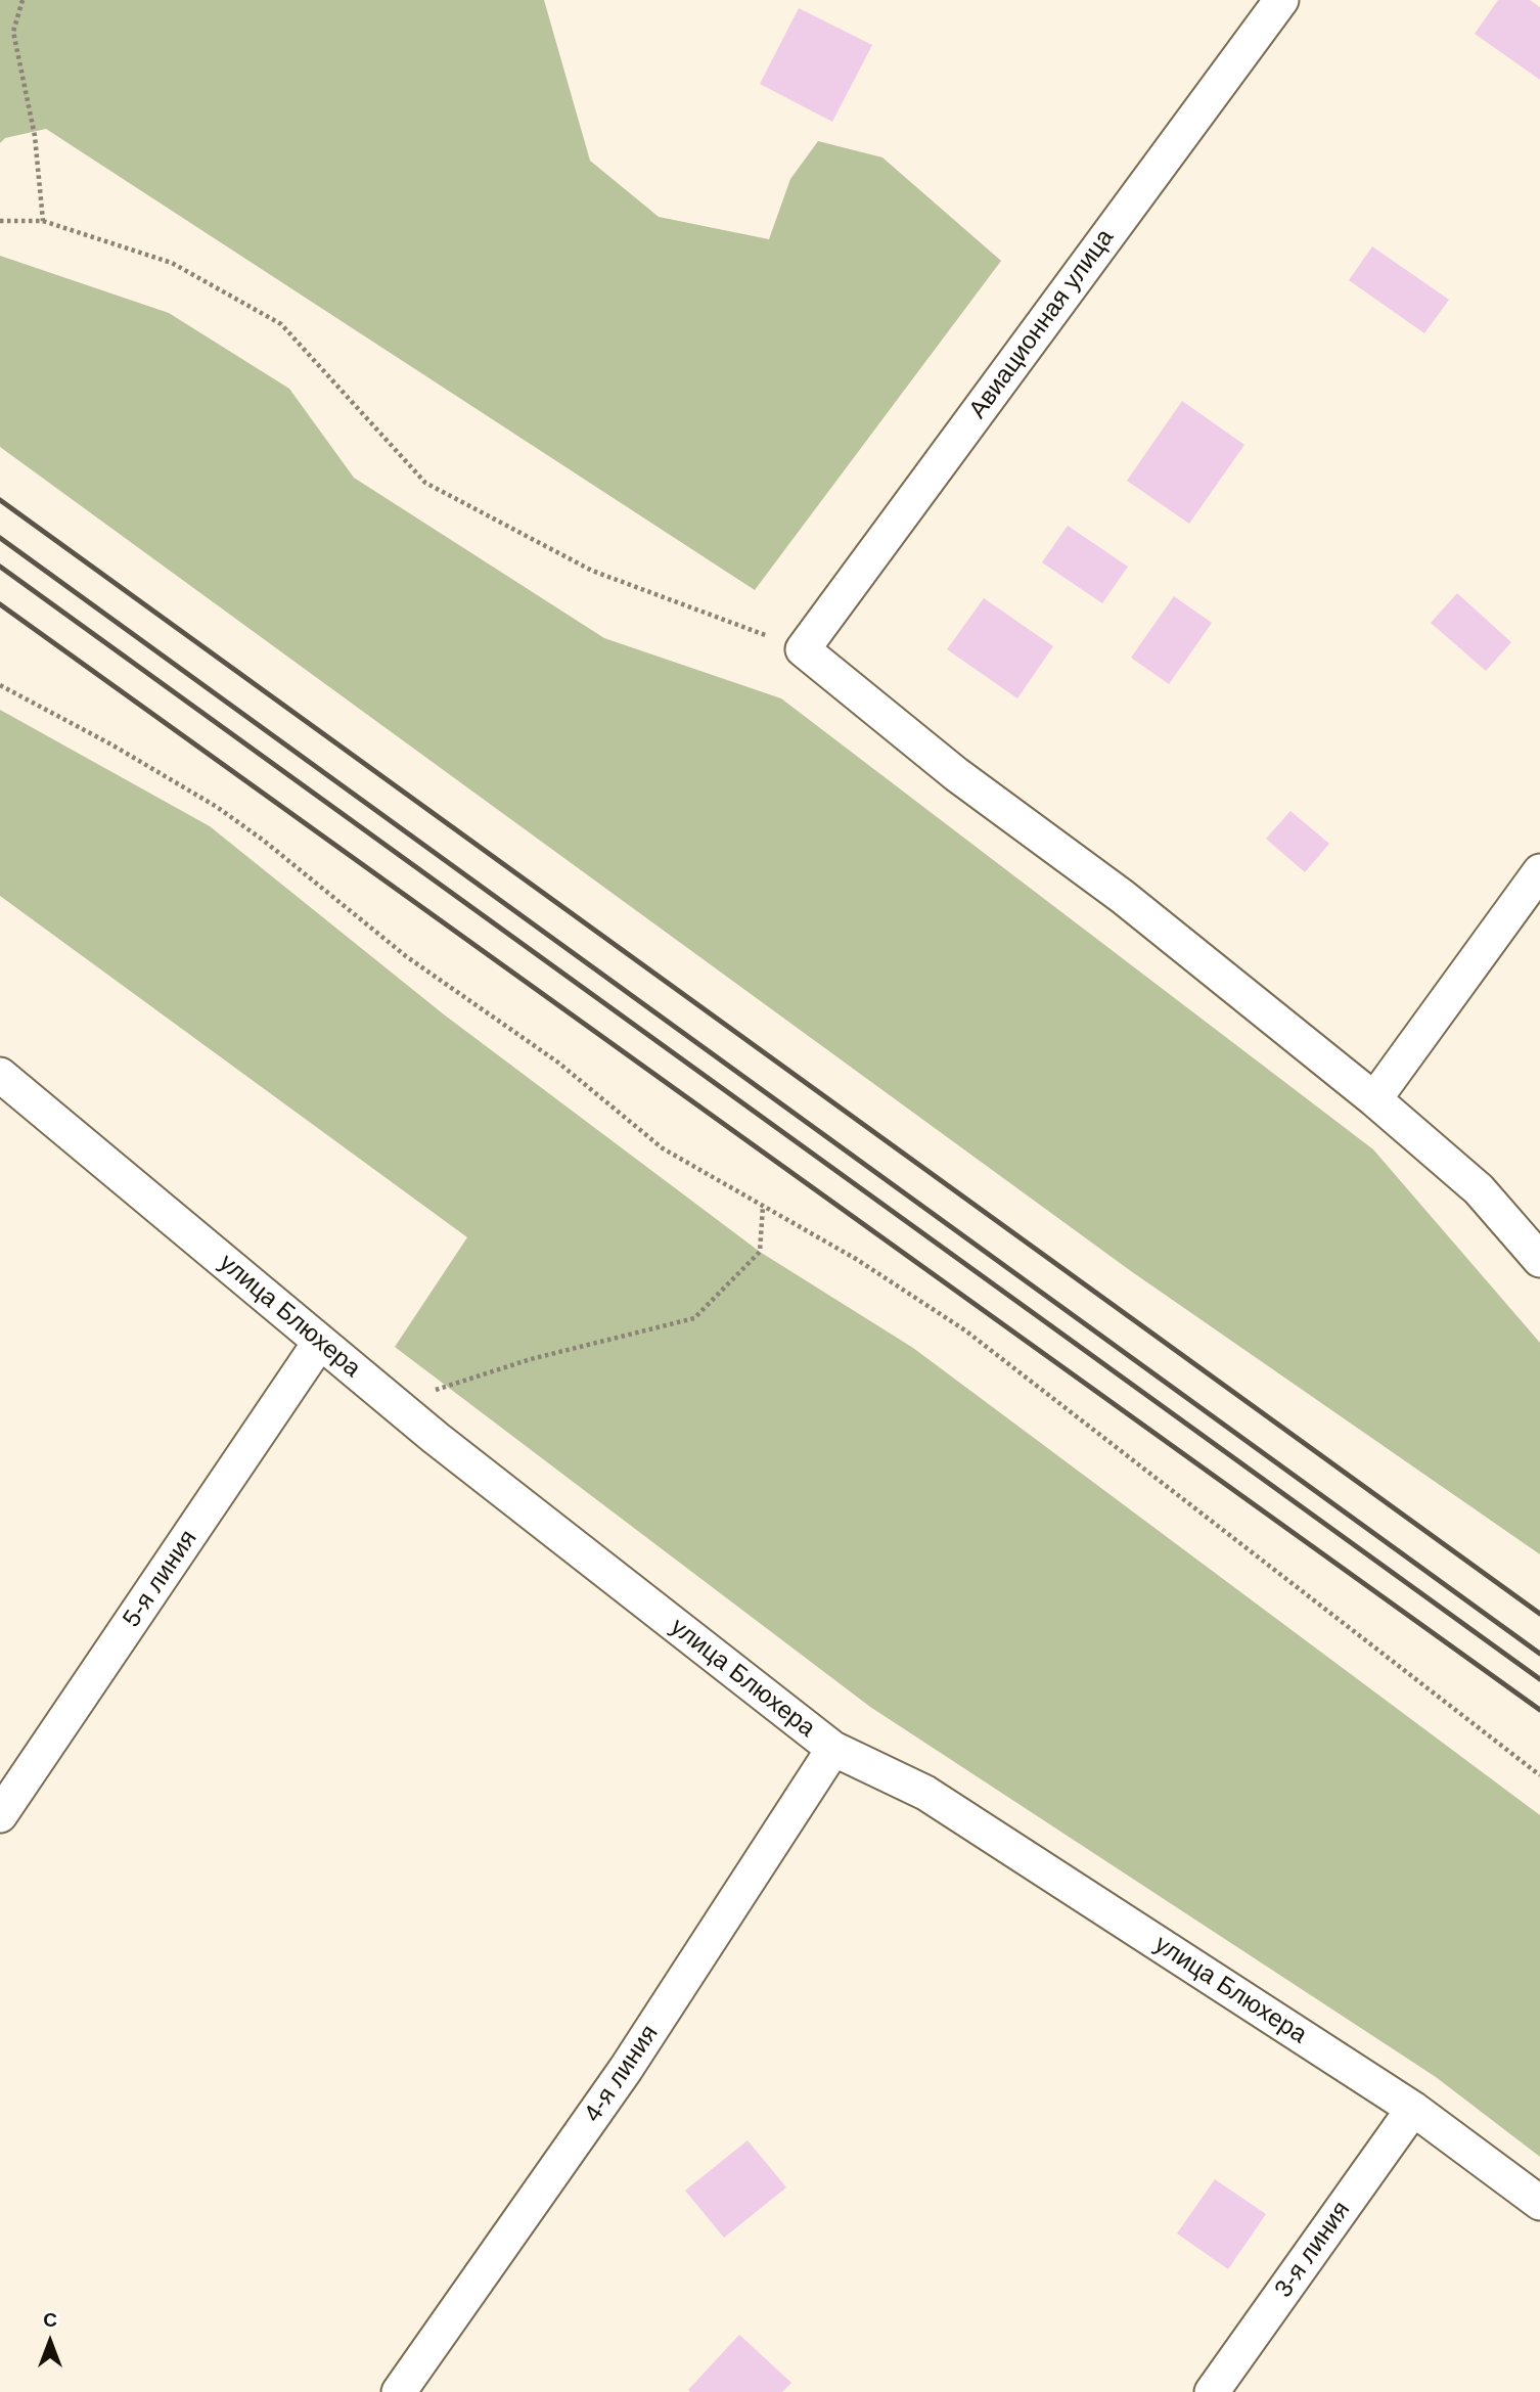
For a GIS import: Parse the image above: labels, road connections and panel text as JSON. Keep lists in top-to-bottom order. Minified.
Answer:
{"streets":{"street":["Авиационная улица","улица Блюхера","5-я линия","4-я линия","3-я линия"]},"crossings":[["улица Блюхера","5-я линия"],["улица Блюхера","4-я линия"],["улица Блюхера","3-я линия"]],"north":"top"}
